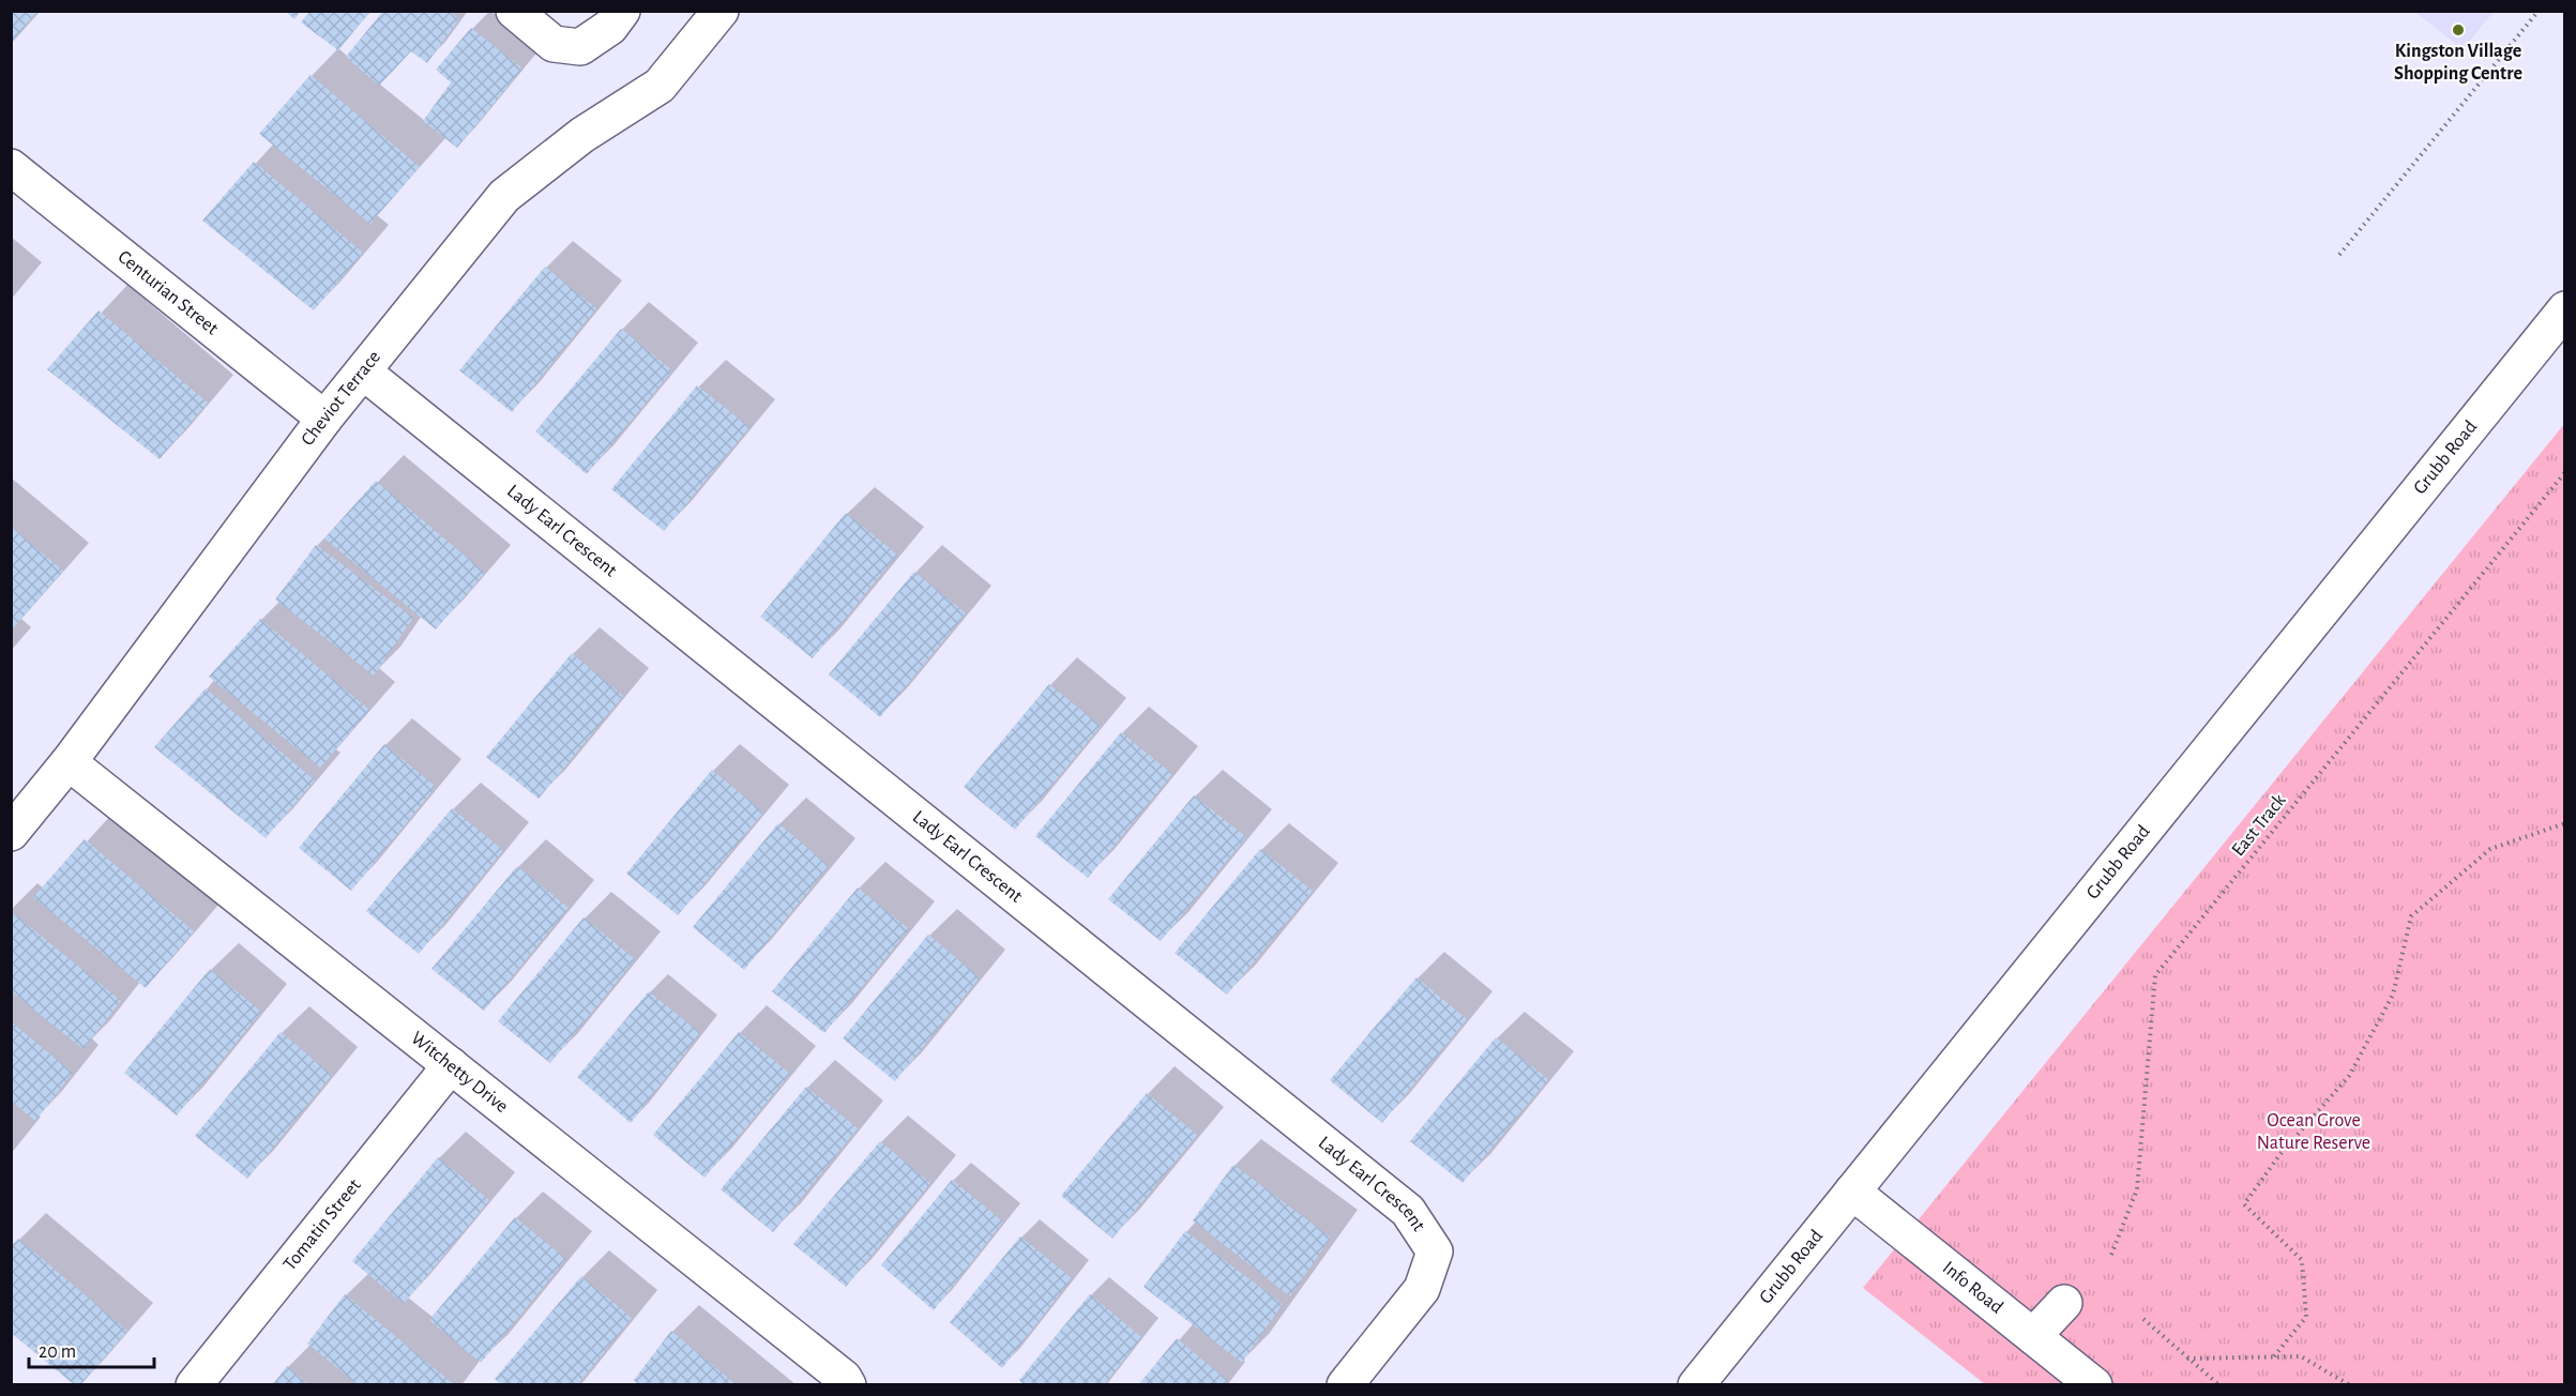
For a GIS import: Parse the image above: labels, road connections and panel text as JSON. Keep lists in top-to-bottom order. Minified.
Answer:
{"streets":{"street":["Centurian Street","Cheviot Terrace","Grubb Road","Lady Earl Crescent","Witchetty Drive","Tomatin Street","Info Road"],"path":["East Track"]},"crossings":[["Centurian Street","Cheviot Terrace"],["Cheviot Terrace","Lady Earl Crescent"],["Cheviot Terrace","Witchetty Drive"],["Grubb Road","Info Road"],["Witchetty Drive","Tomatin Street"]],"parks":["Ocean Grove Nature Reserve"],"places":["Kingston Village Shopping Centre"],"scale_bar":"20 m"}
